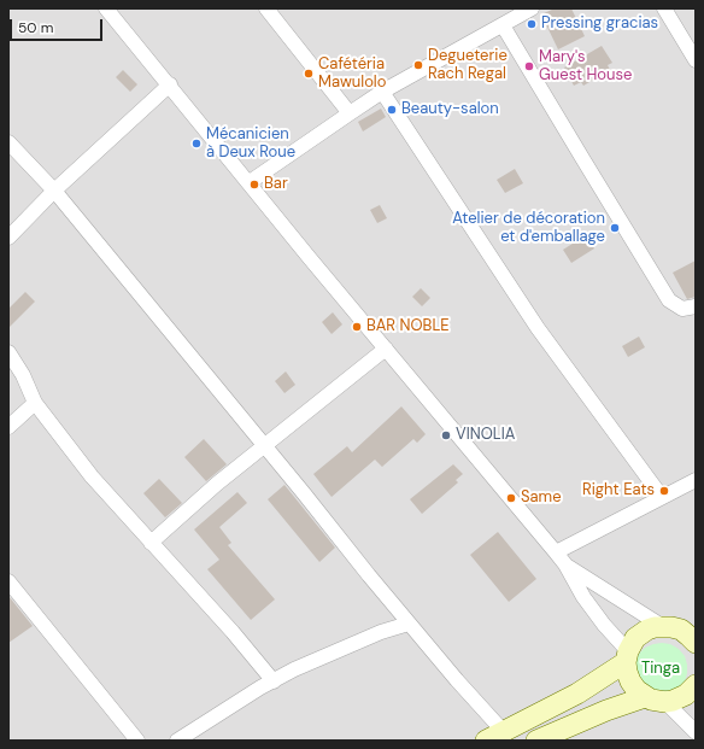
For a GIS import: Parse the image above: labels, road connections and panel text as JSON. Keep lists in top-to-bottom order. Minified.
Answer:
{"parks":["Tinga"],"places":["Pressing gracias","Degueterie Rach Regal","Mary's Guest House","Cafétéria Mawulolo","Beauty-salon","Mécanicien à Deux Roue","Bar","Atelier de décoration et d'emballage","BAR NOBLE","VINOLIA","Right Eats","Same"],"scale_bar":"50 m"}
